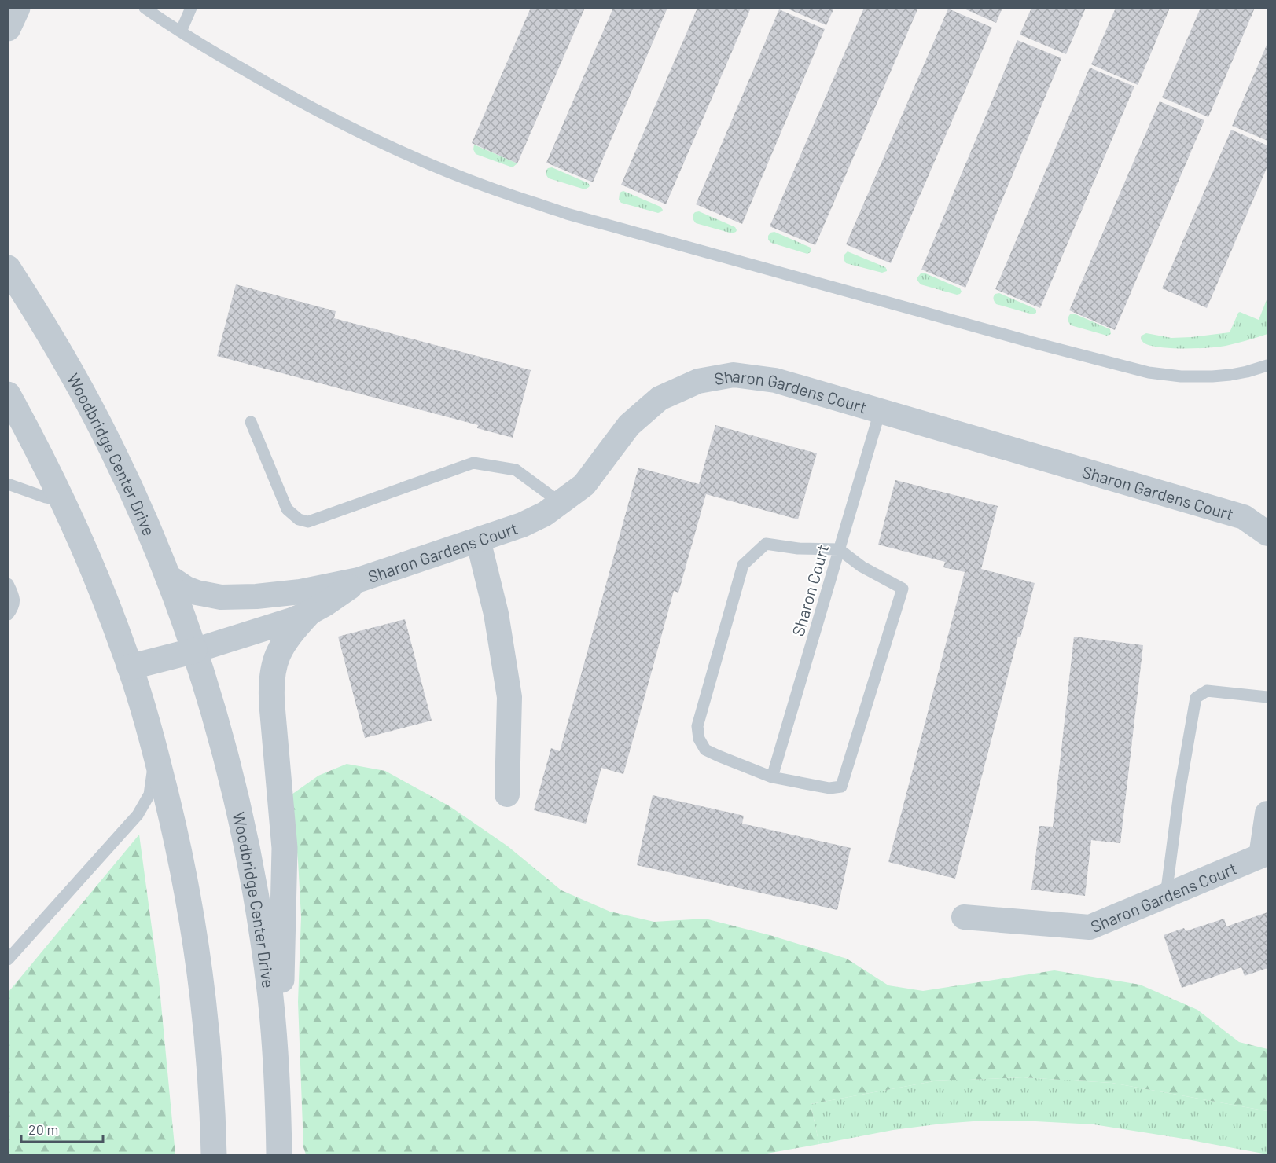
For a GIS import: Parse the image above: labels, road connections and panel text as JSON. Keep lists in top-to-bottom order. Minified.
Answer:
{"streets":{"street":["Sharon Gardens Court","Woodbridge Center Drive"],"lane":["Sharon Court"]},"crossings":[["Sharon Gardens Court","Woodbridge Center Drive"],["Sharon Gardens Court","Sharon Court"]],"scale_bar":"20 m"}
